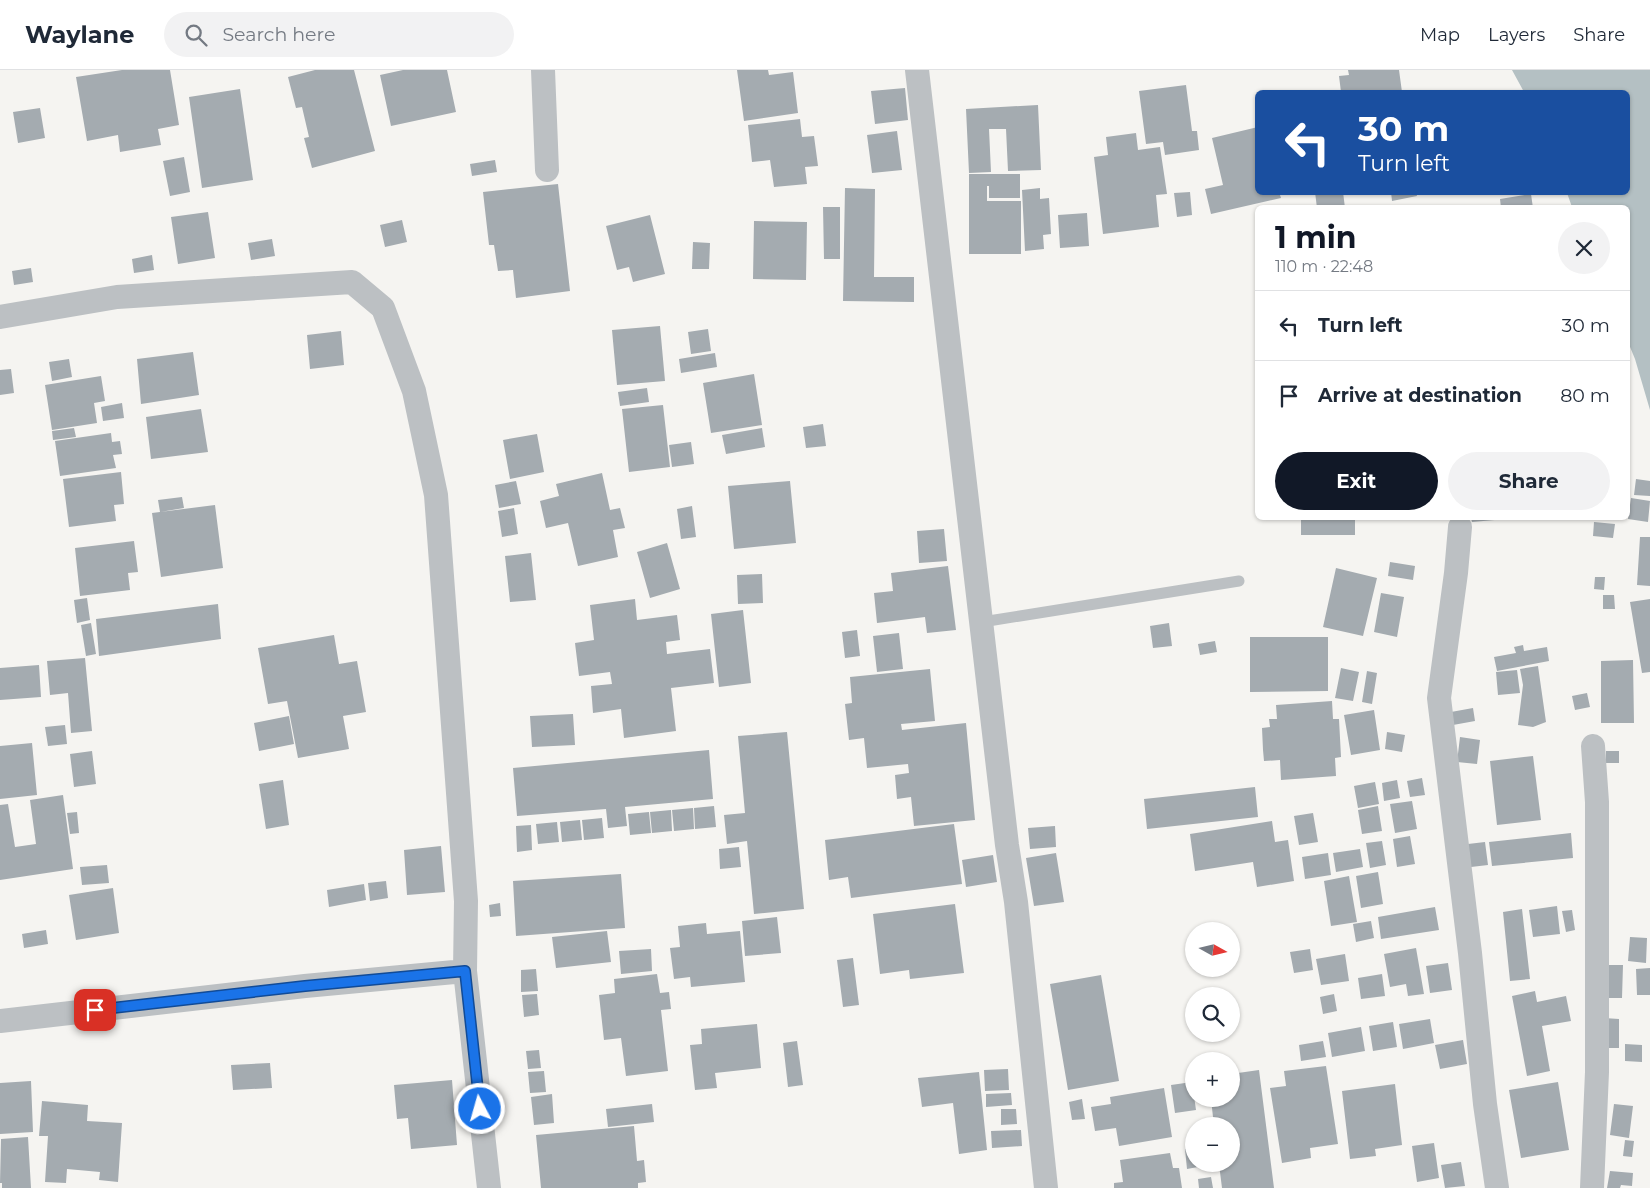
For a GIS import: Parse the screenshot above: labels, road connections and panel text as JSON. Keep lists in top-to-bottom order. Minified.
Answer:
{"north":"right","page":{"header":"Waylane","search":"Search here","nav":["Map","Layers","Share"],"turn":["30 m","Turn left"],"heading":["1 min","110 m · 22:48"],"list":[{"name":"Turn left","value":"30 m"},{"name":"Arrive at destination","value":"80 m"}],"buttons":["Exit","Share"],"map_buttons":["+","−"]}}
